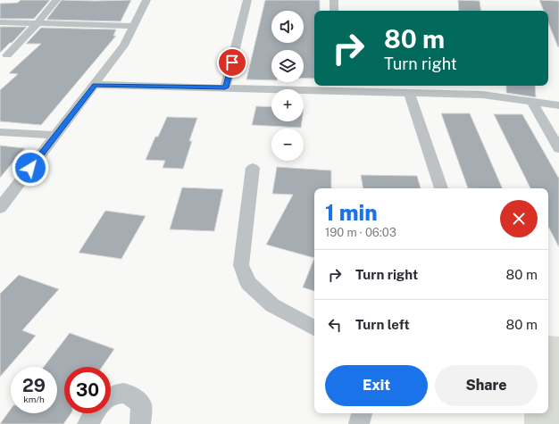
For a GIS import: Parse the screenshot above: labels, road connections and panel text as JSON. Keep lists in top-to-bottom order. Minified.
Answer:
{"page":{"map_buttons":["+","−"],"turn":["80 m","Turn right"],"heading":["1 min","190 m · 06:03"],"list":[{"name":"Turn right","value":"80 m"},{"name":"Turn left","value":"80 m"}],"buttons":["Exit","Share"],"speed":"29 km/h","limit":"30"}}
